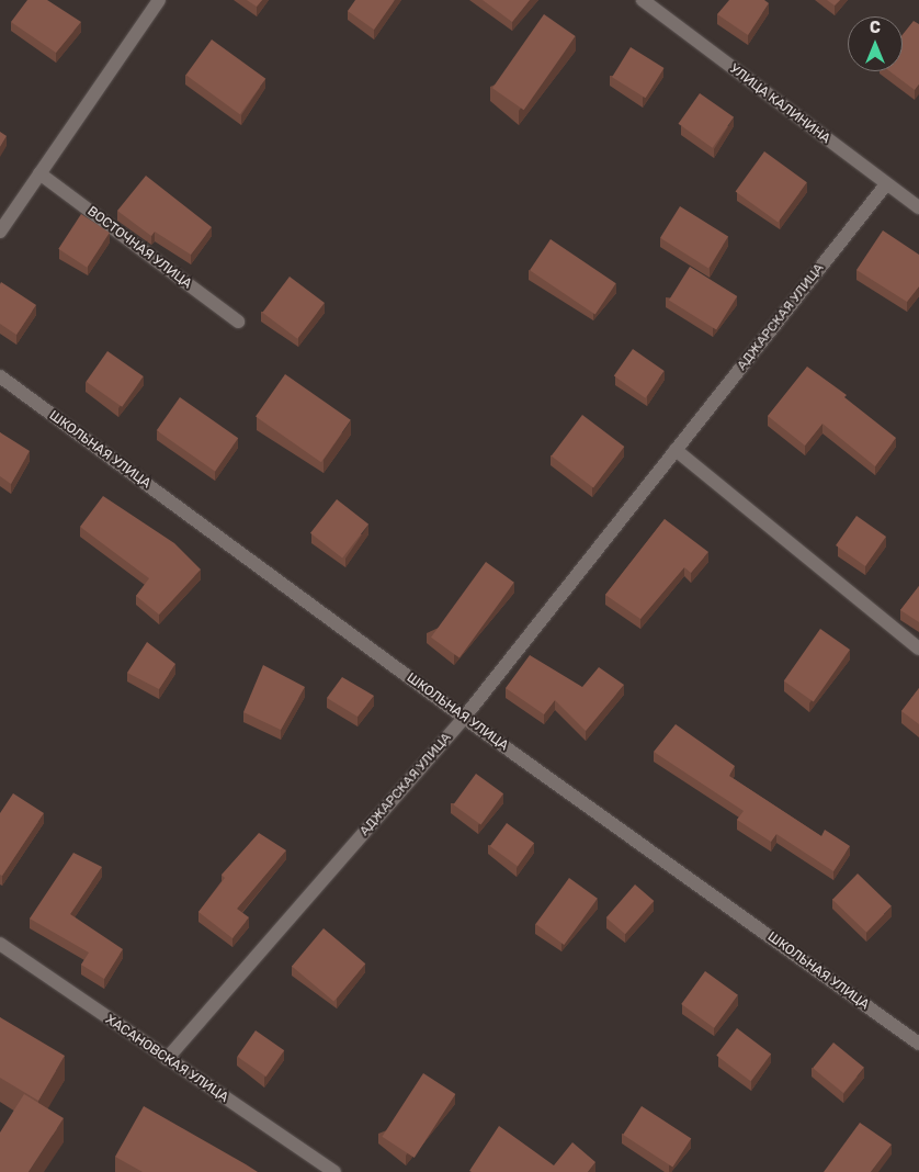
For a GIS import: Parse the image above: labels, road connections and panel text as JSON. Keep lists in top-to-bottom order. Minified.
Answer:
{"streets":{"street":["УЛИЦА КАЛИНИНА","ВОСТОЧНАЯ УЛИЦА","АДЖАРСКАЯ УЛИЦА","ШКОЛЬНАЯ УЛИЦА","ХАСАНОВСКАЯ УЛИЦА"]},"crossings":[["УЛИЦА КАЛИНИНА","АДЖАРСКАЯ УЛИЦА"],["АДЖАРСКАЯ УЛИЦА","ШКОЛЬНАЯ УЛИЦА"],["АДЖАРСКАЯ УЛИЦА","ХАСАНОВСКАЯ УЛИЦА"]],"north":"top"}
